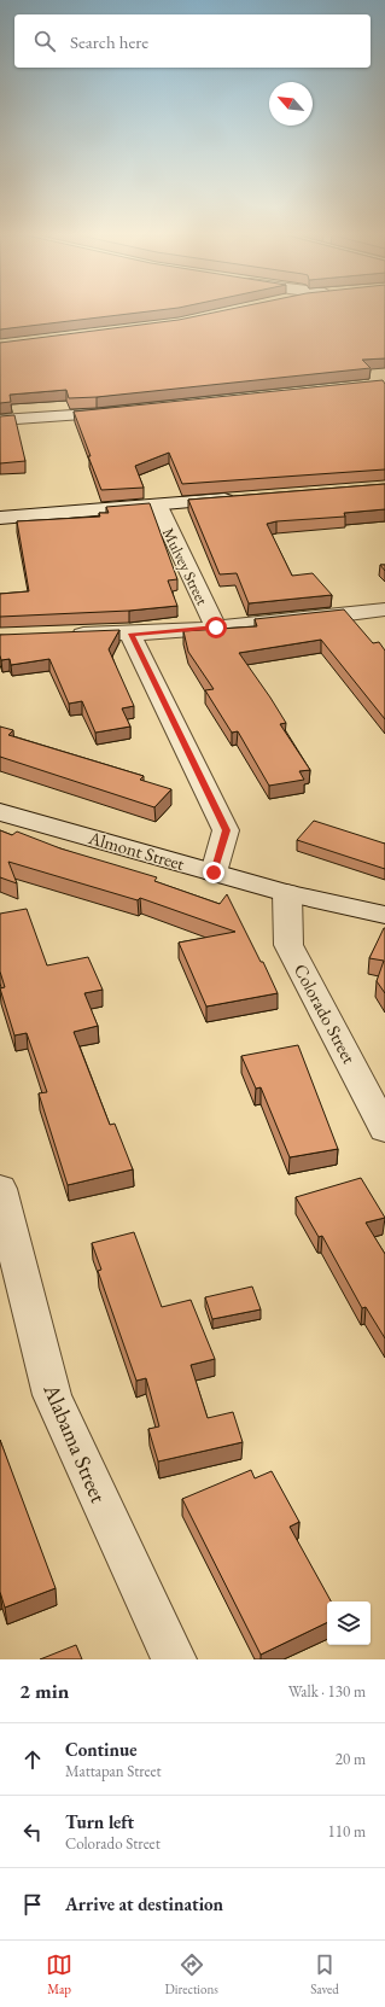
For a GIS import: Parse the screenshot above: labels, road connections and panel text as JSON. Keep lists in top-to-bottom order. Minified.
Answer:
{"streets":{"street":["Mulvey Street","Almont Street","Colorado Street","Alabama Street"]},"crossings":[["Almont Street","Colorado Street"]],"north":"top left","page":{"search":"Search here","heading":["2 min","Walk · 130 m"],"list":[["Continue","Mattapan Street","20 m"],["Turn left","Colorado Street","110 m"],"Arrive at destination"],"nav":["Map","Directions","Saved"]}}
